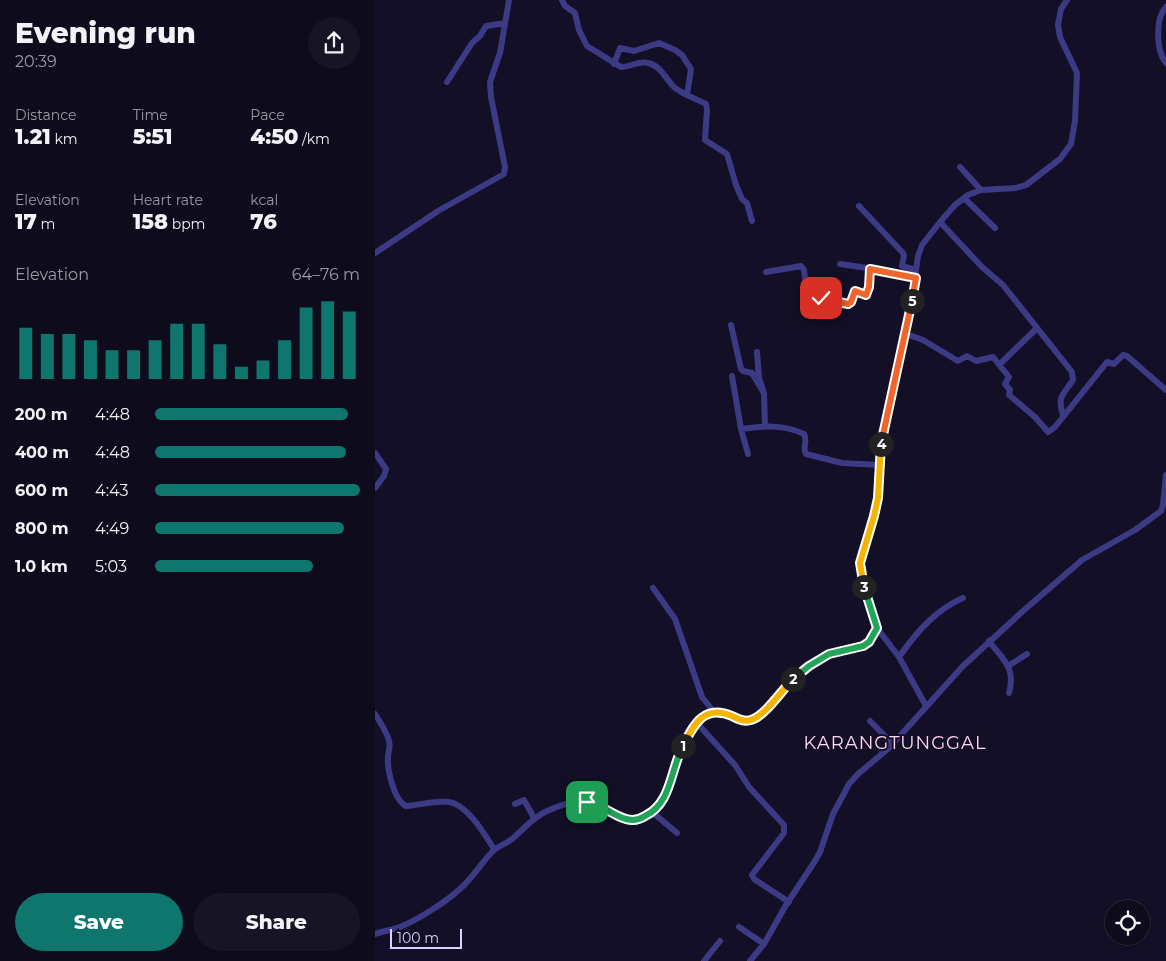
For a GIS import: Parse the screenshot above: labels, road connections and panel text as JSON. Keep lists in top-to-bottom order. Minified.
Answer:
{"districts":["KARANGTUNGGAL"],"scale_bar":"100 m","page":{"heading":["Evening run","20:39"],"stats":[["Distance","1.21 km"],["Time","5:51"],["Pace","4:50 /km"],["Elevation","17 m"],["Heart rate","158 bpm"],["kcal","76"]],"chart":["Elevation","64–76 m"],"pins":["5","4","3","2","1"],"list":[{"name":"200 m","note":"4:48"},{"name":"400 m","note":"4:48"},{"name":"600 m","note":"4:43"},{"name":"800 m","note":"4:49"},{"name":"1.0 km","note":"5:03"}],"buttons":["Save","Share"],"scale":"100 m"}}
